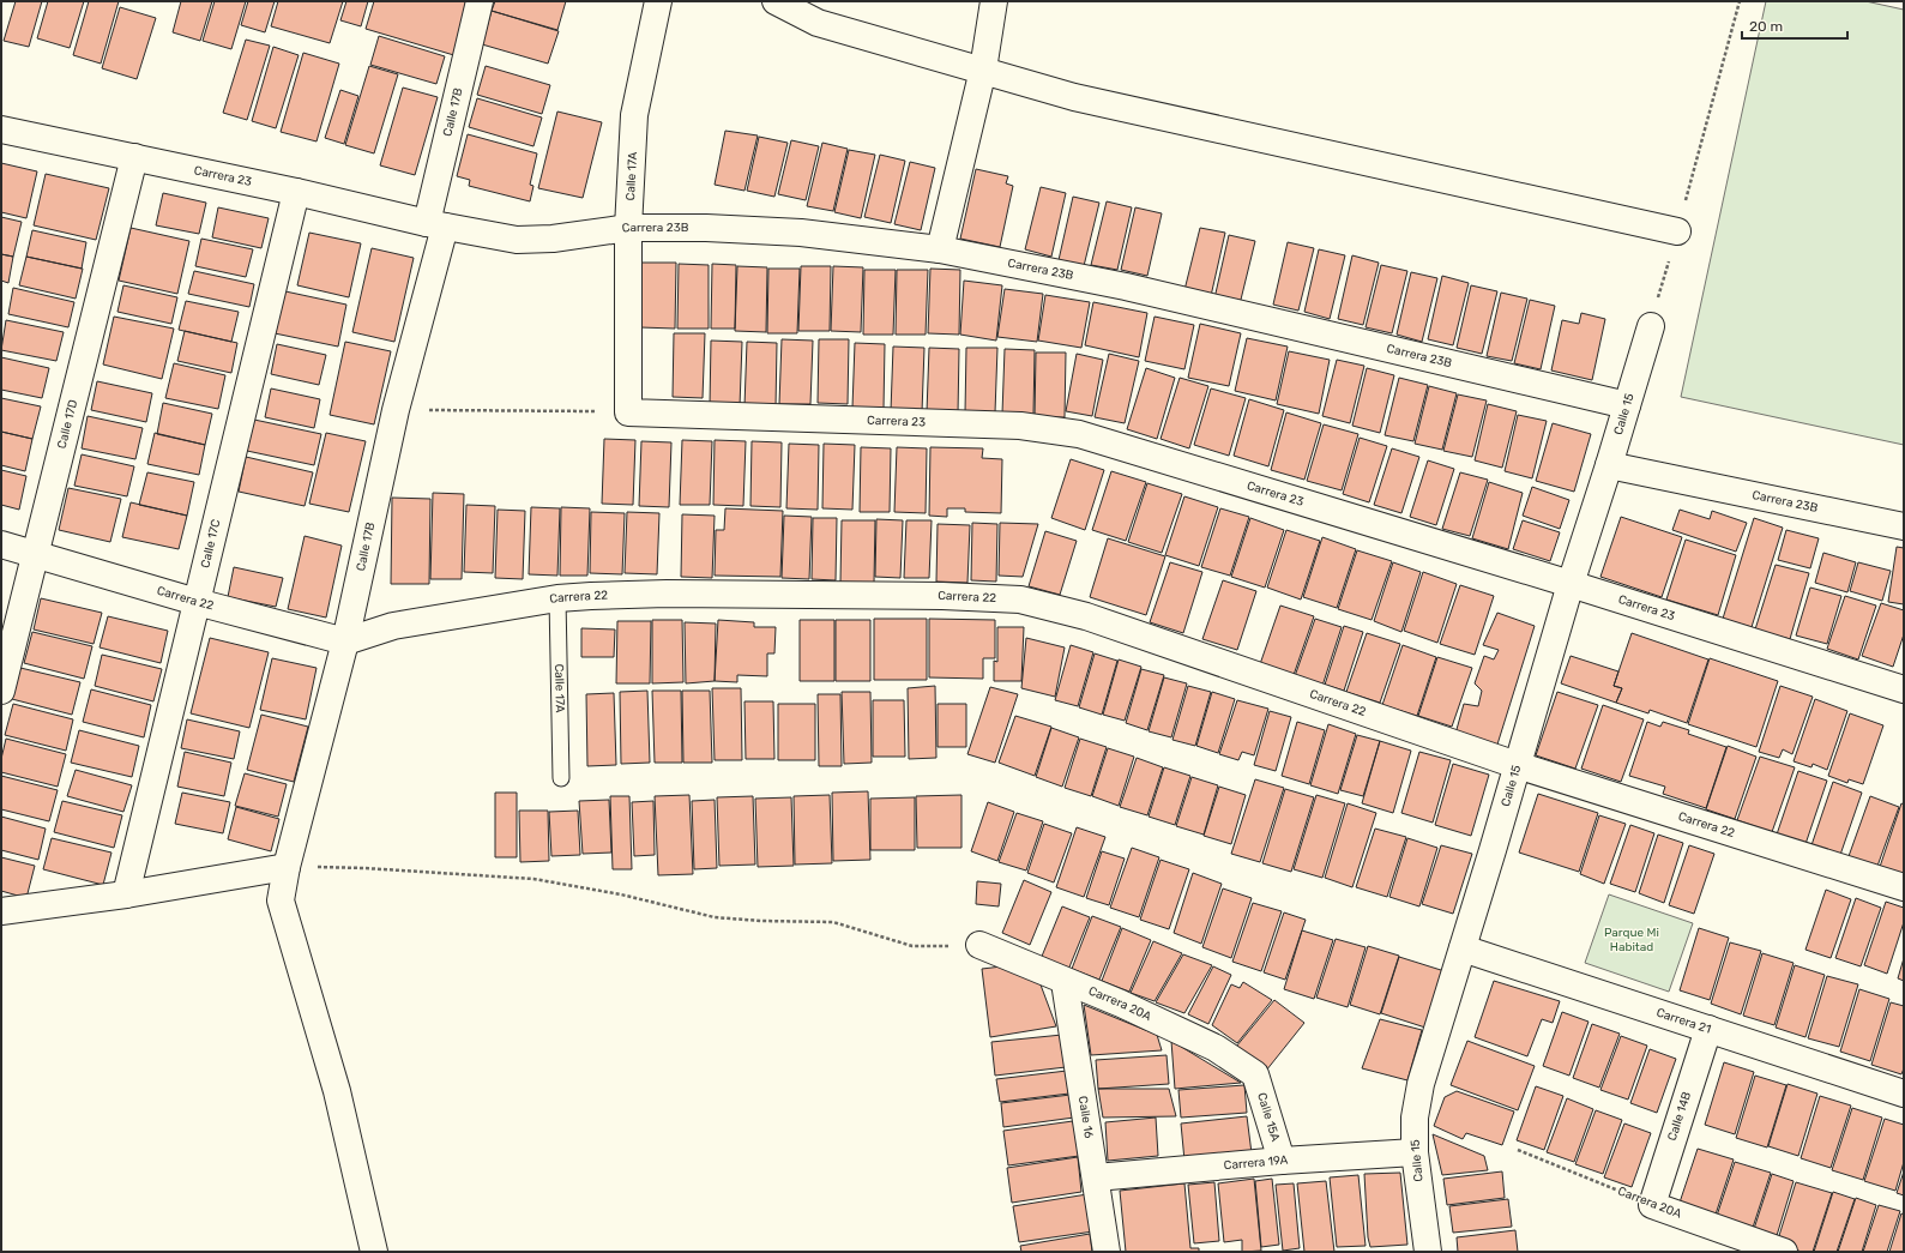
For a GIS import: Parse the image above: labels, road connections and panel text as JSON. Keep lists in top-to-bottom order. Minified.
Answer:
{"streets":{"street":["Calle 17B","Carrera 23","Calle 17A","Carrera 23B","Calle 15","Calle 17D","Calle 17C","Carrera 22","Carrera 20A","Carrera 21","Calle 16","Calle 14B","Calle 15A","Carrera 19A"]},"crossings":[["Calle 17B","Carrera 23"],["Calle 17B","Carrera 23B"],["Calle 17B","Carrera 22"],["Carrera 23","Calle 17A"],["Carrera 23","Carrera 23B"],["Carrera 23","Calle 15"],["Carrera 23","Calle 17D"],["Carrera 23","Calle 17C"],["Calle 17A","Carrera 23B"],["Calle 17A","Carrera 22"],["Carrera 23B","Calle 15"],["Calle 15","Carrera 22"],["Calle 15","Carrera 21"],["Calle 15","Carrera 19A"],["Calle 17D","Carrera 22"],["Calle 17C","Carrera 22"],["Carrera 20A","Calle 16"],["Carrera 20A","Calle 14B"],["Carrera 20A","Calle 15A"],["Carrera 21","Calle 14B"],["Calle 16","Carrera 19A"],["Calle 15A","Carrera 19A"]],"parks":["Parque Mi Habitad"],"scale_bar":"20 m"}
